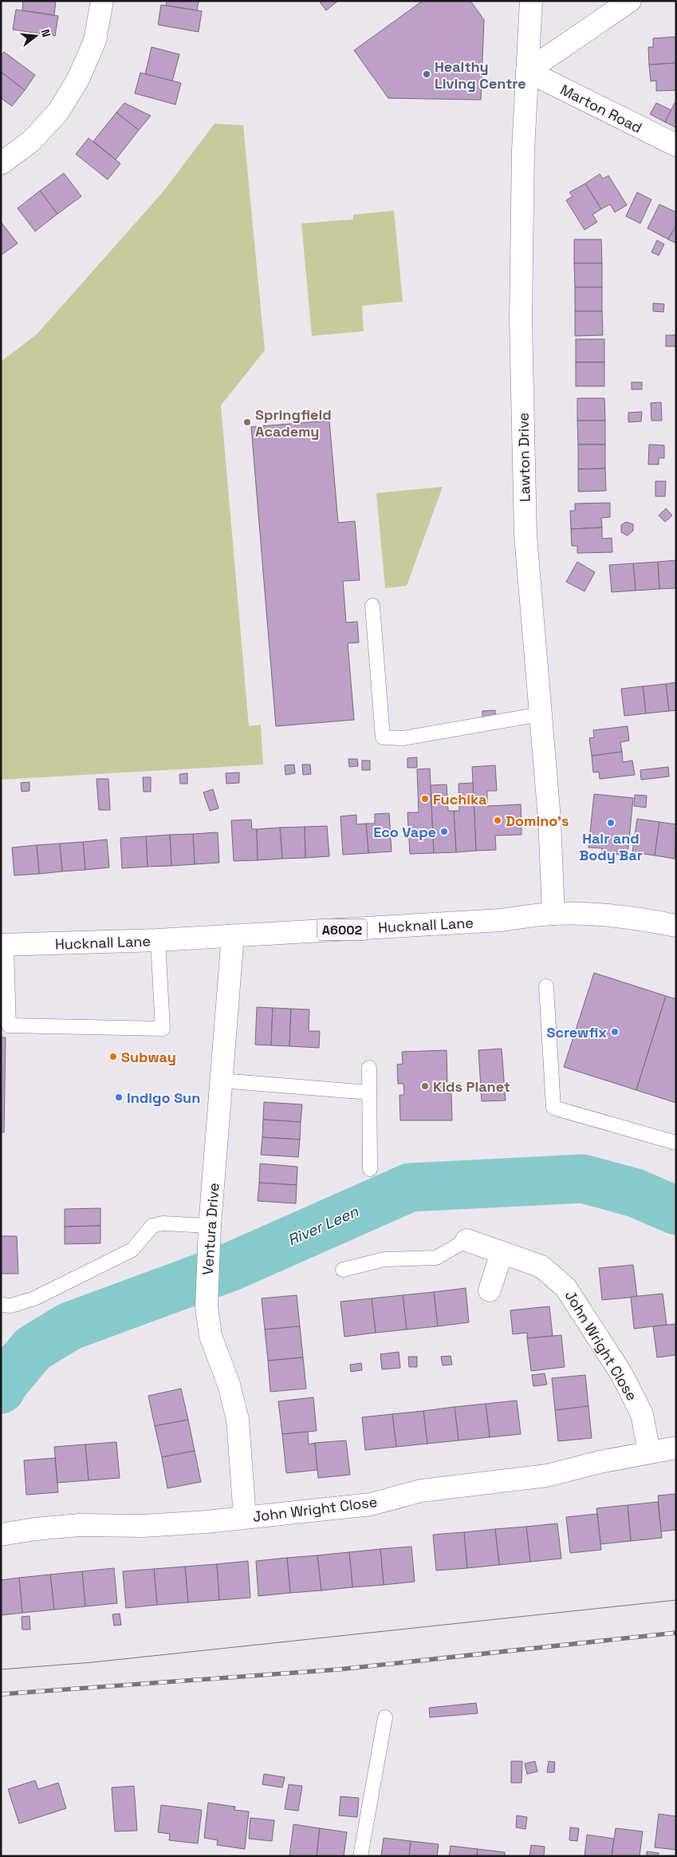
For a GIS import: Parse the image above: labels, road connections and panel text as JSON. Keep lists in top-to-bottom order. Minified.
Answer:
{"streets":{"street":["Marton Road","Lawton Drive","Hucknall Lane","A6002","Ventura Drive","John Wright Close"]},"crossings":[["Marton Road","Lawton Drive"],["Lawton Drive","Hucknall Lane"],["Hucknall Lane","Ventura Drive"],["Ventura Drive","John Wright Close"]],"water":["River Leen"],"places":["Healthy Living Centre","Springfield Academy","Fuchika","Domino's","Hair and Body Bar","Eco Vape","Screwfix","Subway","Kids Planet","Indigo Sun"],"north":"right"}
